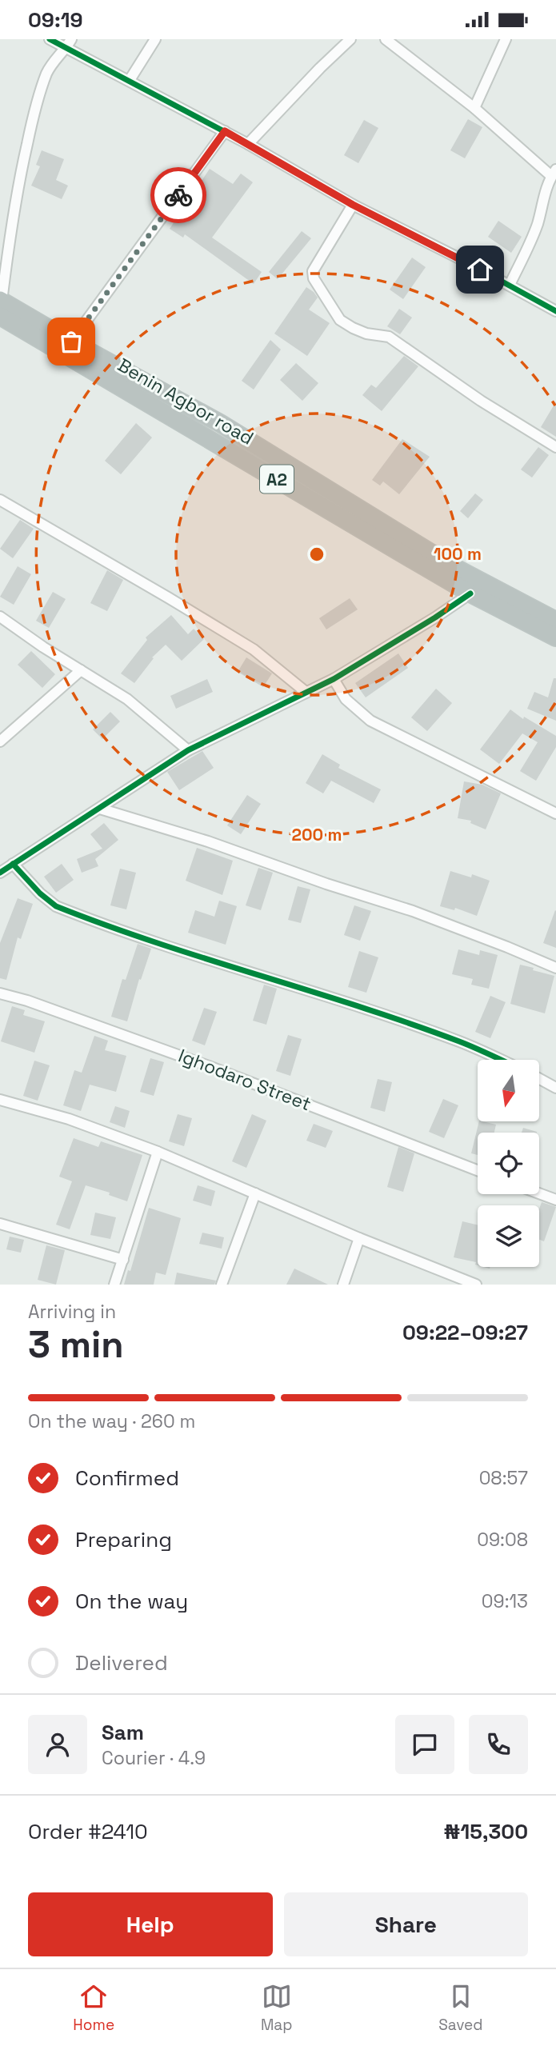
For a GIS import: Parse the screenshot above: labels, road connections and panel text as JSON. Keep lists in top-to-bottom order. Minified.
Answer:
{"streets":{"highway":["Benin Agbor road","A2"],"street":["Ighodaro Street"]},"north":"bottom","page":{"status":"09:19","heading":["3 min","Arriving in","09:22–09:27"],"panel":["Sam","Courier · 4.9","Order #2410","₦15,300"],"bar":"On the way · 260 m","list":[["Confirmed","08:57"],["Preparing","09:08"],["On the way","09:13"],"Delivered"],"buttons":["Help","Share"],"tabs":["Home","Map","Saved"]},"rings":["100 m","200 m"]}
